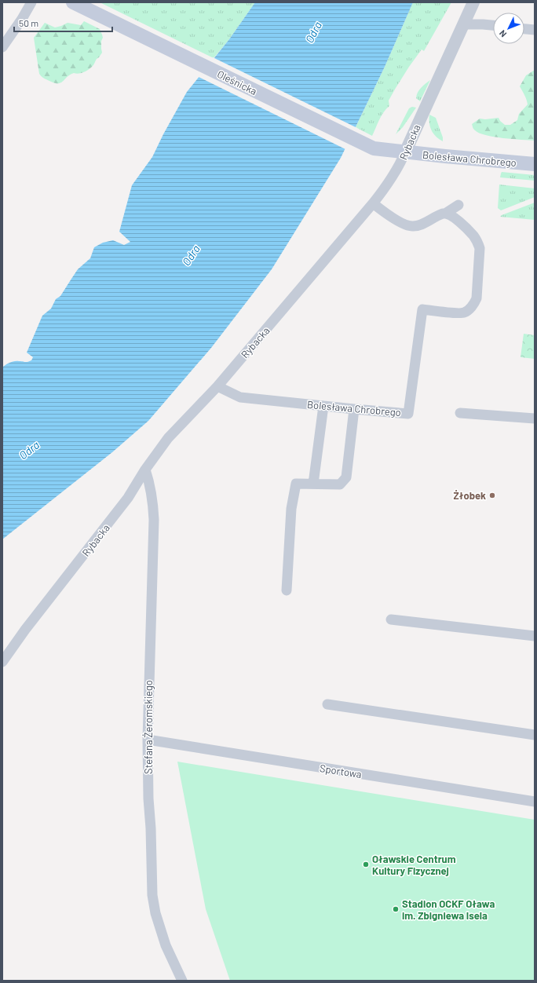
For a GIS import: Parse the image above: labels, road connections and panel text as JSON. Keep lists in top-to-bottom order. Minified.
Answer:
{"streets":{"main road":["Oleśnicka","Bolesława Chrobrego"],"street":["Rybacka","Stefana Żeromskiego","Sportowa"]},"crossings":[["Oleśnicka","Rybacka"],["Oleśnicka","Bolesława Chrobrego"],["Rybacka","Bolesława Chrobrego"],["Rybacka","Stefana Żeromskiego"],["Stefana Żeromskiego","Sportowa"]],"water":["Odra"],"places":["Żłobek","Oławskie Centrum Kultury Fizycznej","Stadion OCKF Oława im. Zbigniewa Isela"],"scale_bar":"50 m","north":"bottom left"}
